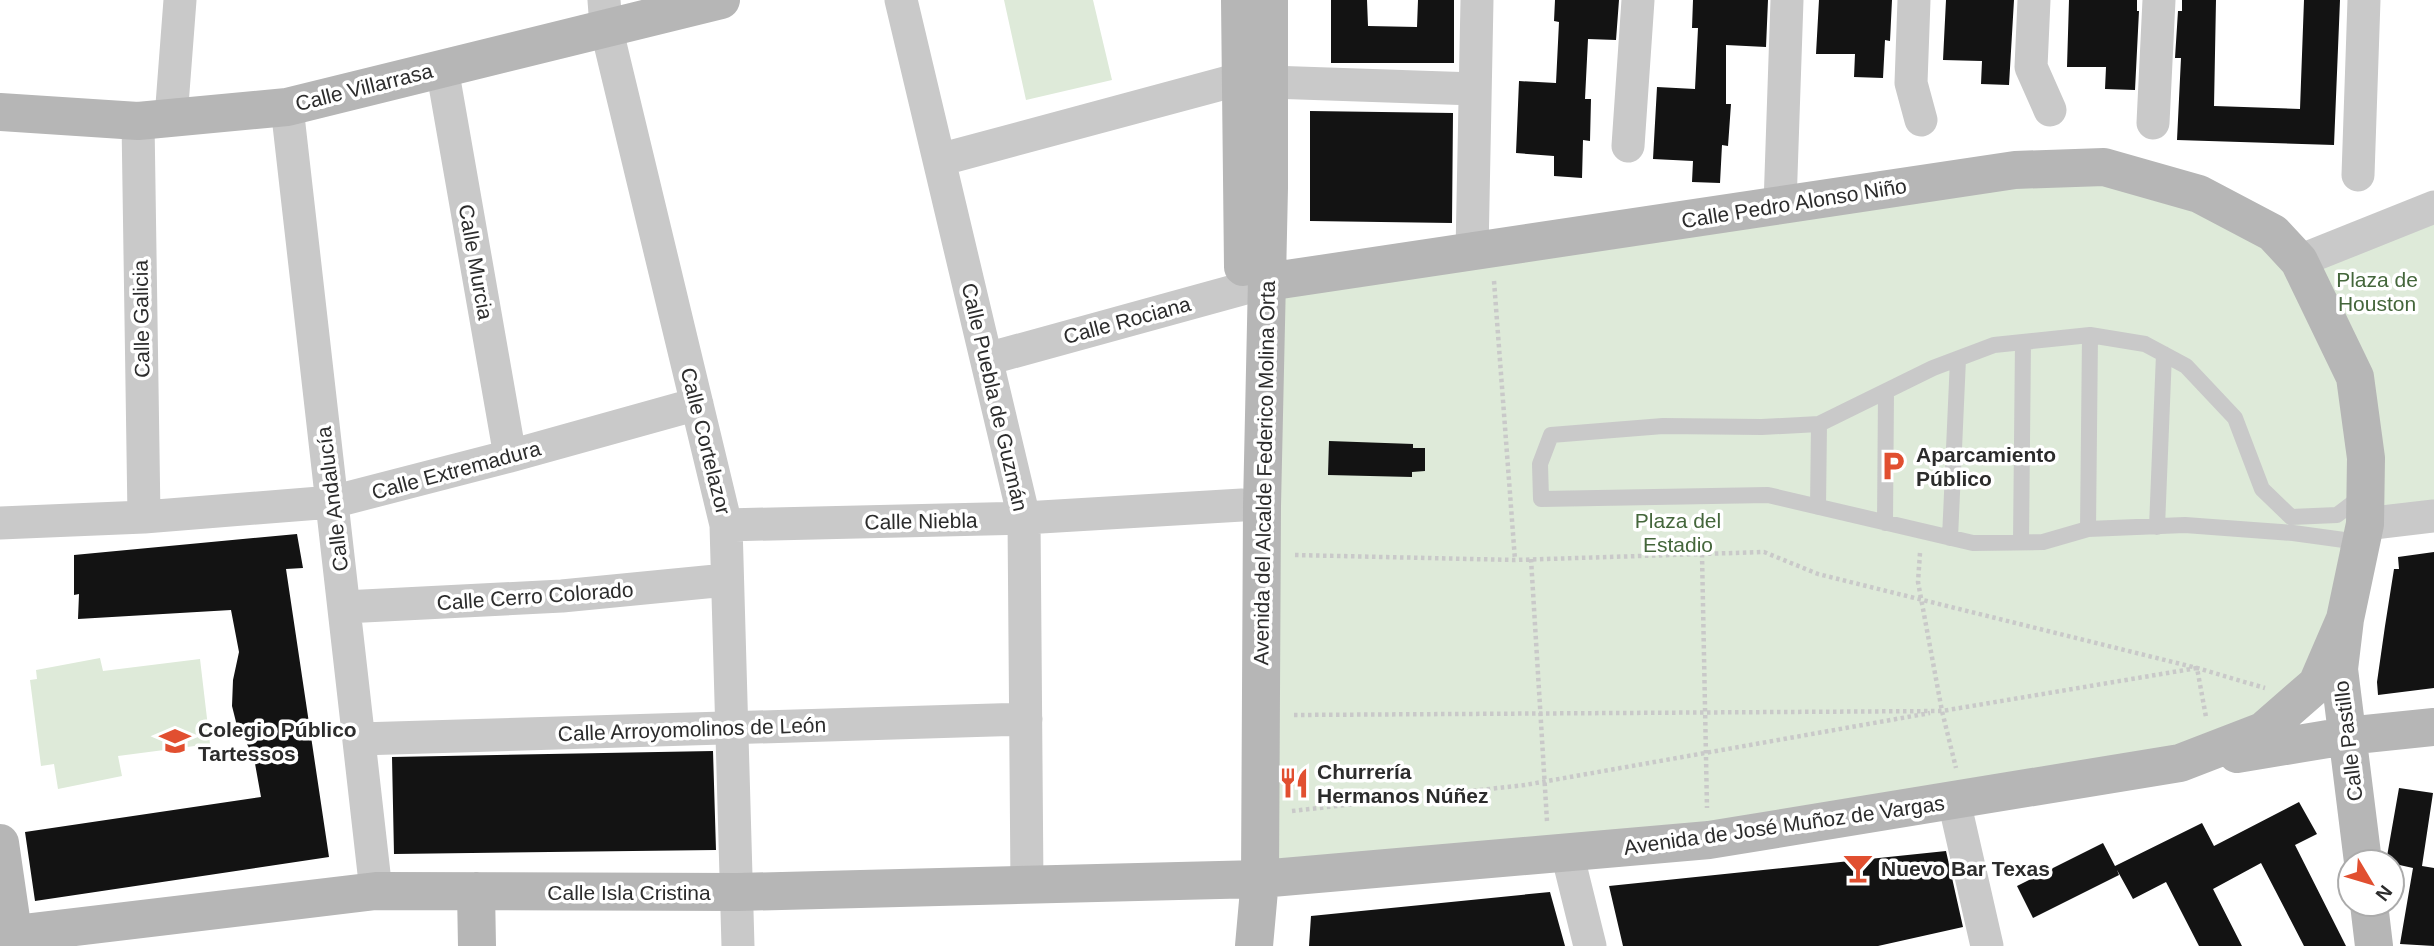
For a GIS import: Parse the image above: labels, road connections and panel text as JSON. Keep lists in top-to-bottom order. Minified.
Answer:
{"streets":{"street":["Calle Villarrasa","Calle Pedro Alonso Niño","Calle Murcia","Calle Galicia","Calle Rociana","Calle Puebla de Guzmán","Calle Cortelazor","Calle Extremadura","Avenida del Alcalde Federico Molina Orta","Calle Andalucía","Calle Niebla","Calle Cerro Colorado","Calle Arroyomolinos de León","Calle Pastillo","Avenida de José Muñoz de Vargas","Calle Isla Cristina"]},"crossings":[["Calle Villarrasa","Calle Murcia"],["Calle Villarrasa","Calle Galicia"],["Calle Villarrasa","Calle Cortelazor"],["Calle Villarrasa","Calle Andalucía"],["Calle Pedro Alonso Niño","Calle Rociana"],["Calle Pedro Alonso Niño","Avenida del Alcalde Federico Molina Orta"],["Calle Murcia","Calle Extremadura"],["Calle Galicia","Calle Extremadura"],["Calle Rociana","Calle Puebla de Guzmán"],["Calle Rociana","Avenida del Alcalde Federico Molina Orta"],["Calle Puebla de Guzmán","Calle Niebla"],["Calle Puebla de Guzmán","Calle Arroyomolinos de León"],["Calle Puebla de Guzmán","Calle Isla Cristina"],["Calle Cortelazor","Calle Extremadura"],["Calle Cortelazor","Calle Niebla"],["Calle Cortelazor","Calle Cerro Colorado"],["Calle Cortelazor","Calle Arroyomolinos de León"],["Calle Cortelazor","Calle Isla Cristina"],["Calle Extremadura","Calle Andalucía"],["Avenida del Alcalde Federico Molina Orta","Calle Niebla"],["Avenida del Alcalde Federico Molina Orta","Avenida de José Muñoz de Vargas"],["Avenida del Alcalde Federico Molina Orta","Calle Isla Cristina"],["Calle Andalucía","Calle Cerro Colorado"],["Calle Andalucía","Calle Arroyomolinos de León"],["Calle Andalucía","Calle Isla Cristina"],["Calle Pastillo","Avenida de José Muñoz de Vargas"],["Avenida de José Muñoz de Vargas","Calle Isla Cristina"]],"parks":["Plaza de Houston","Plaza del Estadio"],"places":{"parking":["Aparcamiento Público"],"school or university":["Colegio Público Tartessos"],"restaurant":["Churrería Hermanos Núñez"],"bar":["Nuevo Bar Texas"]},"north":"bottom right"}
